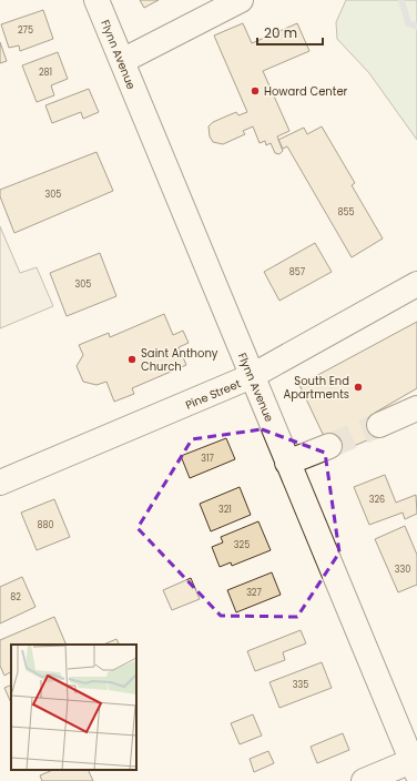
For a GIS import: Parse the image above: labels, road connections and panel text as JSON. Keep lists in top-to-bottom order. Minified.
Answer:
{"streets":{"street":["Flynn Avenue","Pine Street"]},"crossings":[["Flynn Avenue","Pine Street"]],"places":["Howard Center","Saint Anthony Church","South End Apartments"],"house_numbers":["275","281","305","855","857","305","317","326","321","880","325","330","327","82","335"],"scale_bar":"20 m"}
